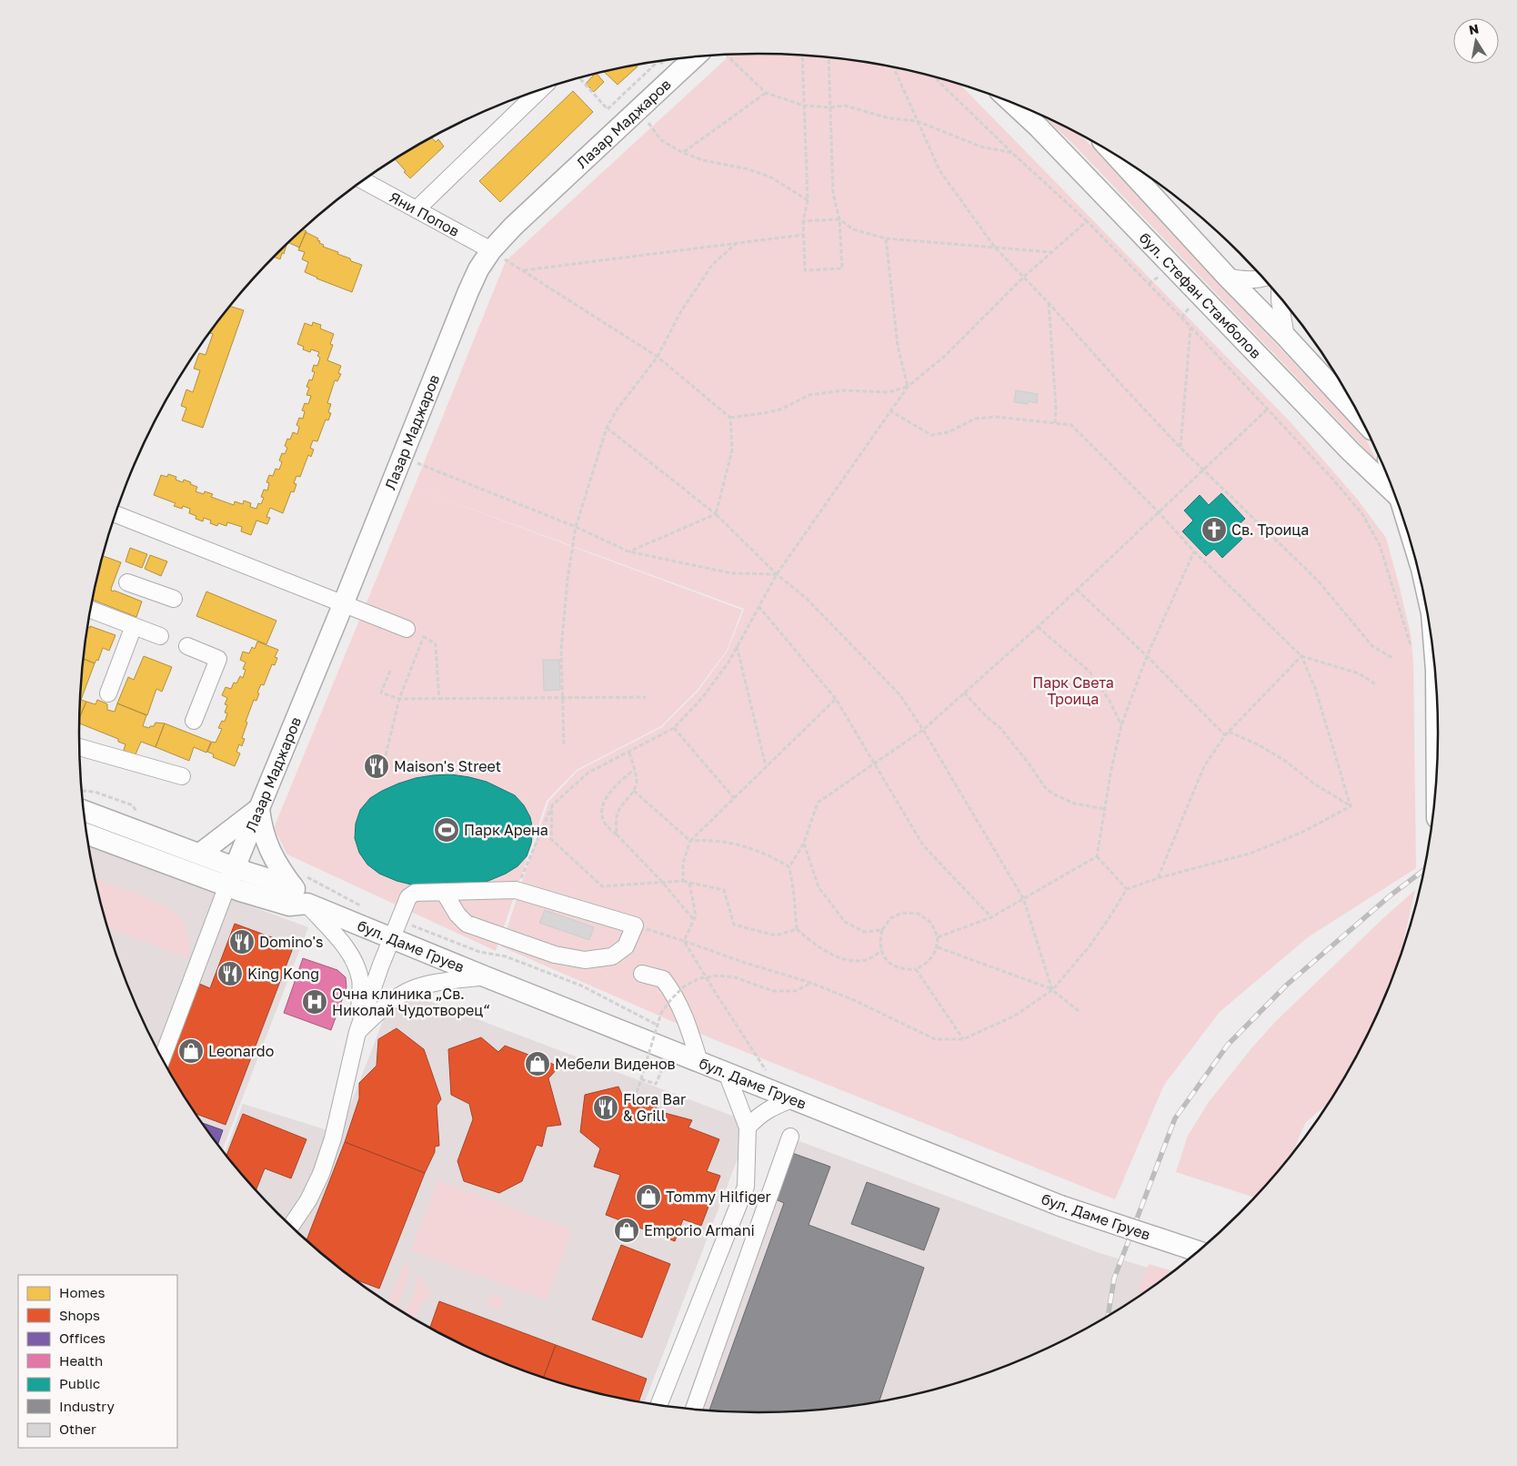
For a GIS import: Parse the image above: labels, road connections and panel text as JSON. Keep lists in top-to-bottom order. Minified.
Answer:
{"streets":{"main road":["Лазар Маджаров","бул. Стефан Стамболов","бул. Даме Груев"],"street":["Яни Попов"]},"crossings":[["Лазар Маджаров","Яни Попов"],["Лазар Маджаров","бул. Даме Груев"]],"parks":["Парк Света Троица"],"places":{"church":["Св. Троица"],"restaurant":["Maison's Street","Domino's","King Kong","Flora Bar & Grill"],"sports":["Парк Арена"],"hospital":["Oчна клиника „Св. Николай Чудотворец“"],"shop":["Leonardo","Мебели Виденов","Tommy Hilfiger","Emporio Armani"]},"legend":["Homes","Shops","Offices","Health","Public","Industry","Other"],"north":"top"}
